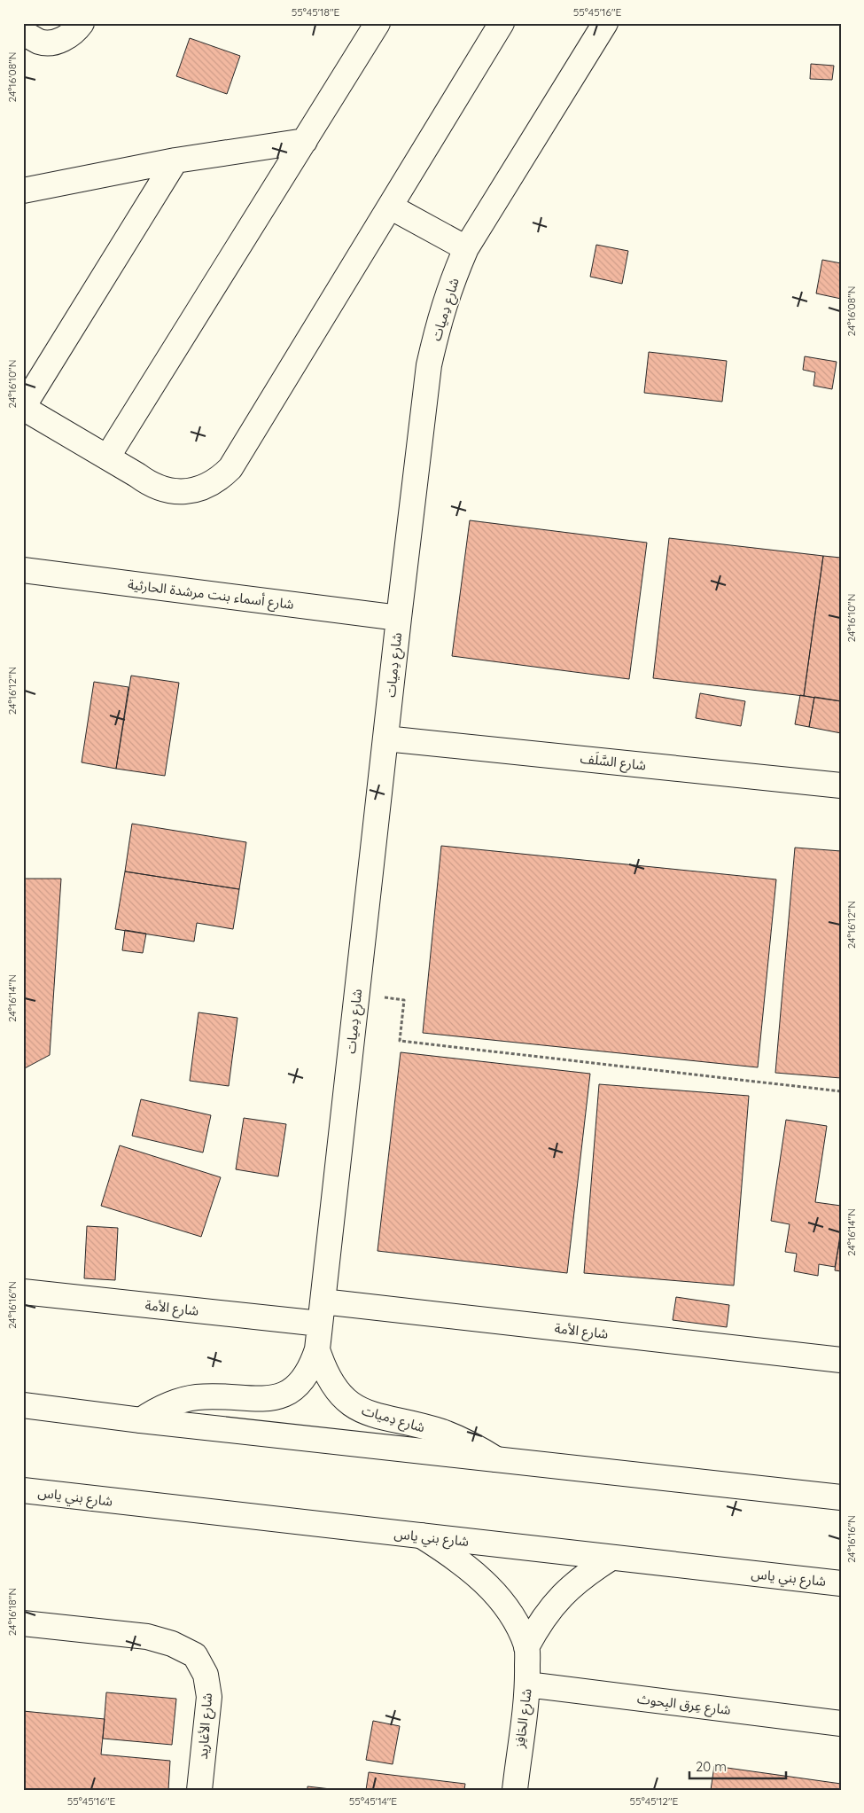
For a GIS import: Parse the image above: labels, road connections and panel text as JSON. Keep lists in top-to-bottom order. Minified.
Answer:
{"streets":{"street":["شارع دِميات","شارع أسماء بنت مرشدة الحارثية","شارع السَّلَف","شارع الأمة","شارع بني ياس","شارع عِرق البِحوث","شارع الحَافِز","شارع الأغاريد"]},"crossings":[["شارع دِميات","شارع أسماء بنت مرشدة الحارثية"],["شارع دِميات","شارع السَّلَف"],["شارع دِميات","شارع الأمة"],["شارع بني ياس","شارع الحَافِز"],["شارع عِرق البِحوث","شارع الحَافِز"]],"scale_bar":"20 m","coordinates":["55°45'18\"E","55°45'16\"E","24°16'08\"N","24°16'10\"N","24°16'12\"N","24°16'14\"N","24°16'16\"N","24°16'18\"N","55°45'14\"E","55°45'12\"E"]}
